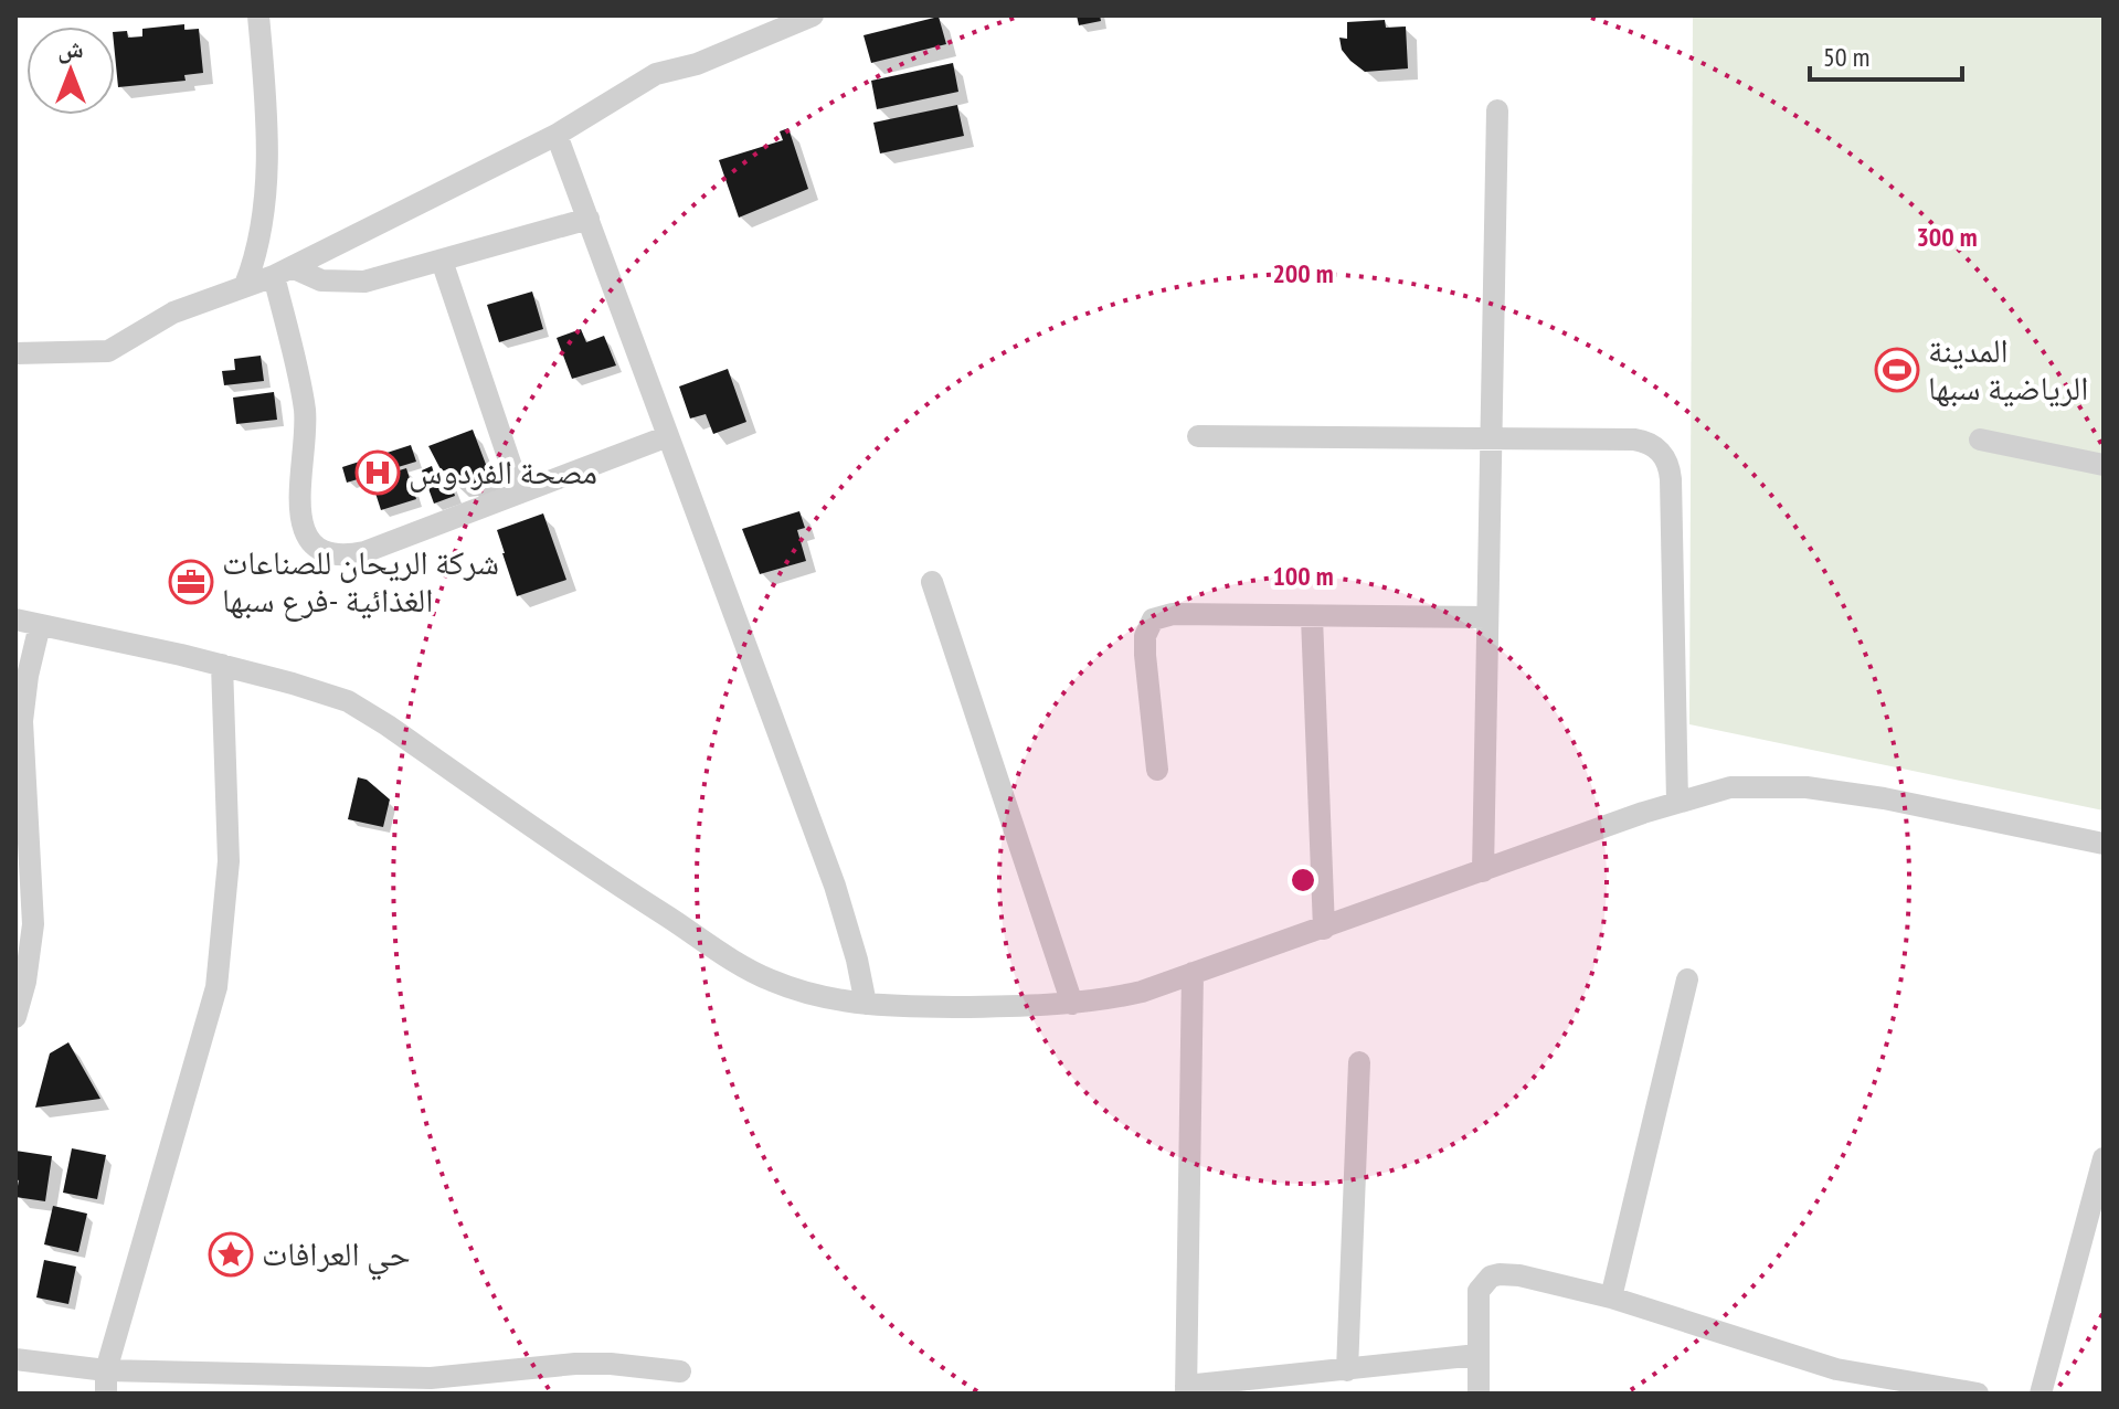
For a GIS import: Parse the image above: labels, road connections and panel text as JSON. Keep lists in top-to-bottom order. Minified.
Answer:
{"places":{"sports":["المدينة الرياضية سبها"],"hospital":["مصحة الفردوس"],"office":["شركة الريحان للصناعات الغذائية -فرع سبها"],"place":["حي العرافات"]},"scale_bar":"50 m","north":"top","rings":["300 m","200 m","100 m"]}
